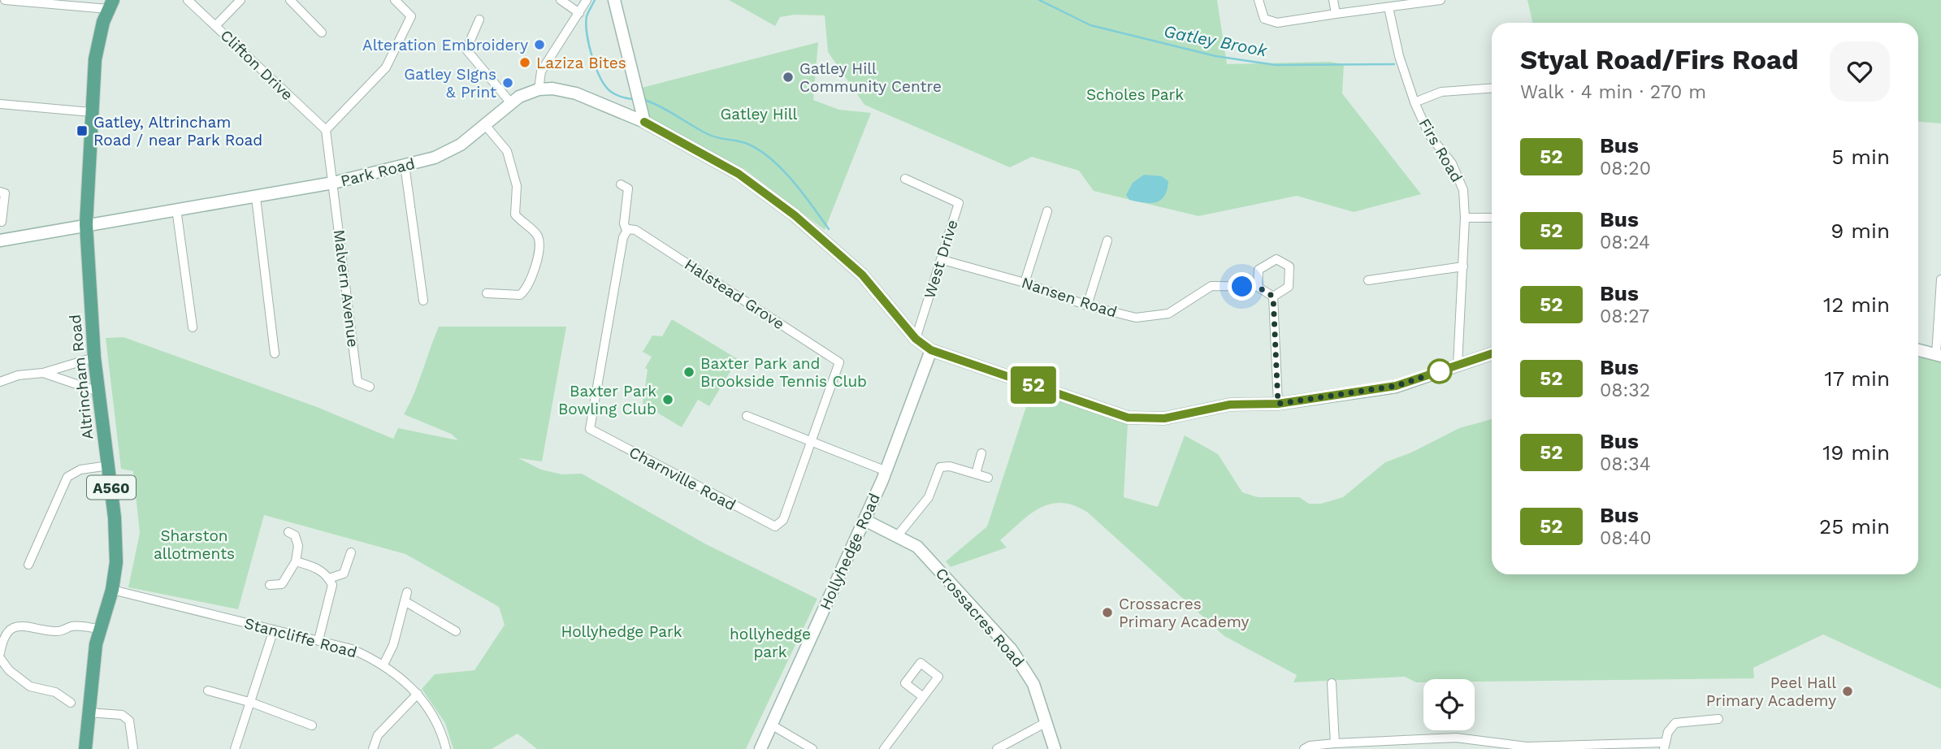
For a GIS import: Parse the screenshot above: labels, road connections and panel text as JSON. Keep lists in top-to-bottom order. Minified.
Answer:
{"streets":{"main road":["Park Road","Altrincham Road","A560","Hollyhedge Road","Crossacres Road"],"street":["Clifton Drive","Firs Road","West Drive","Malvern Avenue","Halstead Grove","Nansen Road","Charnville Road","Stancliffe Road"]},"crossings":[["Park Road","Malvern Avenue"],["Park Road","Altrincham Road"],["West Drive","Nansen Road"],["Halstead Grove","Charnville Road"],["Altrincham Road","Stancliffe Road"],["Hollyhedge Road","Crossacres Road"]],"water":["Gatley Brook"],"parks":["Scholes Park","Gatley Hill","Sharston allotments","Hollyhedge Park","hollyhedge park"],"places":{"other":["Alteration Embroidery","Laziza Bites","Gatley Hill Community Centre","Gatley SIgns & Print","Baxter Park and Brookside Tennis Club","Baxter Park Bowling Club","Crossacres Primary Academy","Peel Hall Primary Academy"],"transit":["Gatley, Altrincham Road / near Park Road"]},"lines":["bus line 52"],"page":{"on_map":"52","heading":["Styal Road/Firs Road","Walk · 4 min · 270 m"],"list":[{"mark":"52","name":"Bus","note":"08:20","value":"5 min"},{"mark":"52","name":"Bus","note":"08:24","value":"9 min"},{"mark":"52","name":"Bus","note":"08:27","value":"12 min"},{"mark":"52","name":"Bus","note":"08:32","value":"17 min"},{"mark":"52","name":"Bus","note":"08:34","value":"19 min"},{"mark":"52","name":"Bus","note":"08:40","value":"25 min"}]}}
